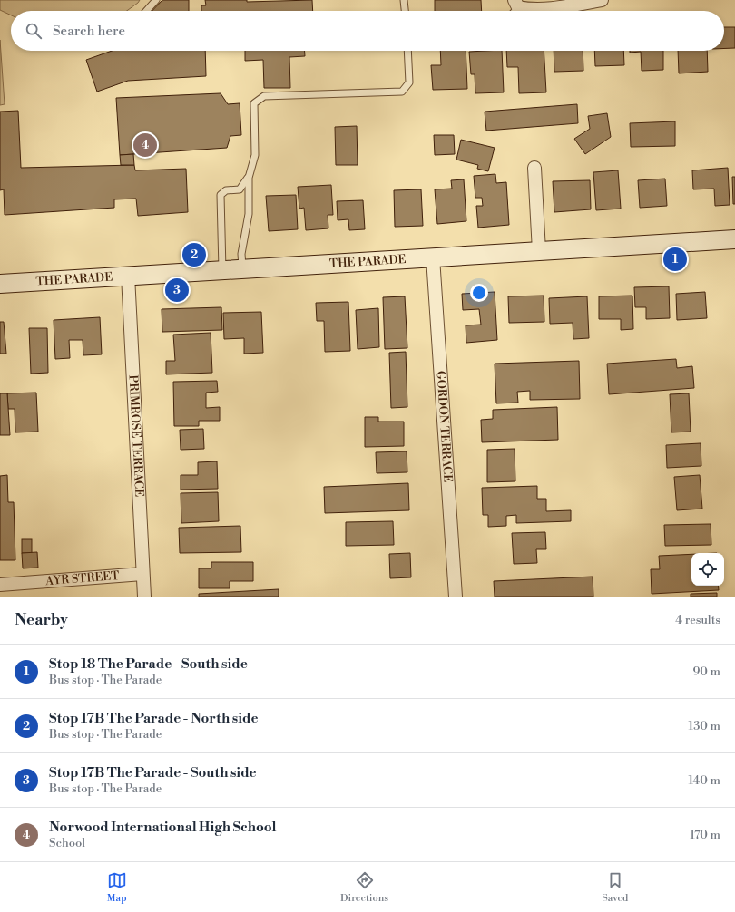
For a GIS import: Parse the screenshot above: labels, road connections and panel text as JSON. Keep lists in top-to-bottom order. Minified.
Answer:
{"streets":{"main road":["THE PARADE"],"street":["GORDON TERRACE","PRIMROSE TERRACE","AYR STREET"]},"crossings":[["THE PARADE","GORDON TERRACE"],["THE PARADE","PRIMROSE TERRACE"],["PRIMROSE TERRACE","AYR STREET"]],"page":{"search":"Search here","pins":["4","2","1","3"],"heading":["Nearby","4 results"],"list":[{"mark":"1","name":"Stop 18 The Parade - South side","note":"Bus stop · The Parade","value":"90 m"},{"mark":"2","name":"Stop 17B The Parade - North side","note":"Bus stop · The Parade","value":"130 m"},{"mark":"3","name":"Stop 17B The Parade - South side","note":"Bus stop · The Parade","value":"140 m"},{"mark":"4","name":"Norwood International High School","note":"School","value":"170 m"}],"nav":["Map","Directions","Saved"]}}
